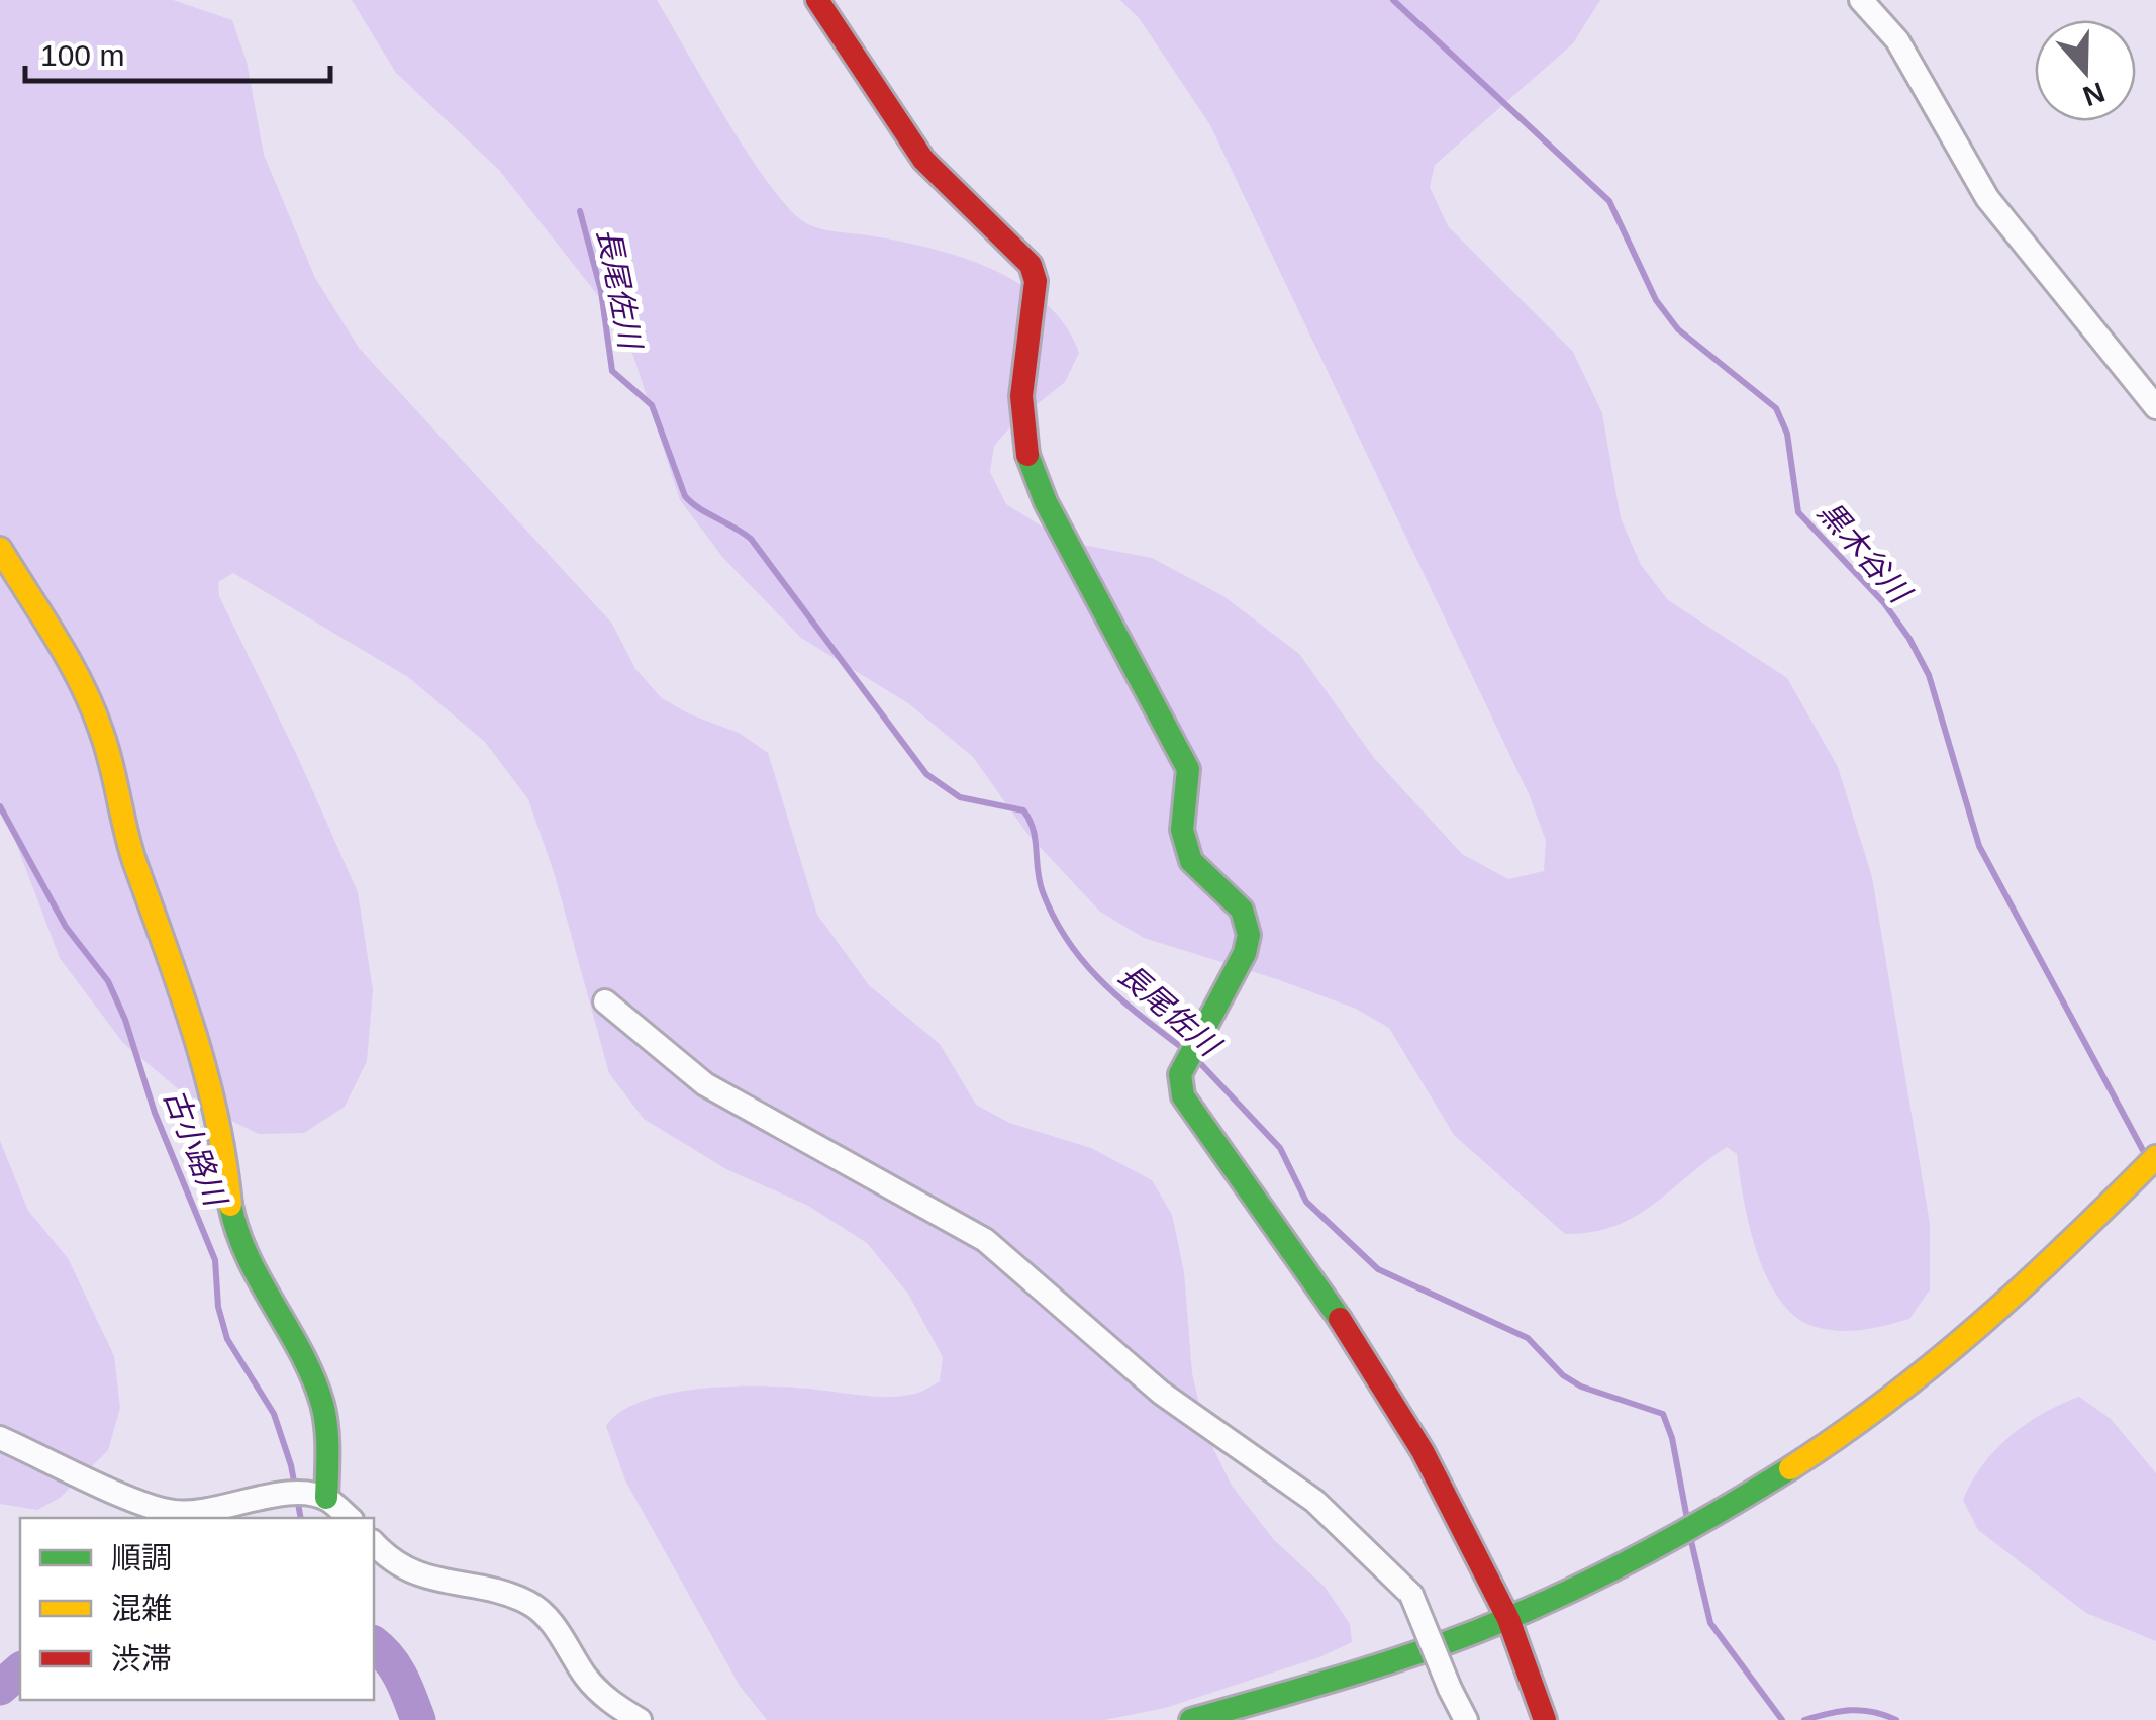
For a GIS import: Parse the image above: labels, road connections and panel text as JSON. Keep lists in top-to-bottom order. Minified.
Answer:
{"water":["長尾佐川","黒木谷川","古小路川"],"legend":["順調","混雑","渋滞"],"scale_bar":"100 m","north":"bottom"}
